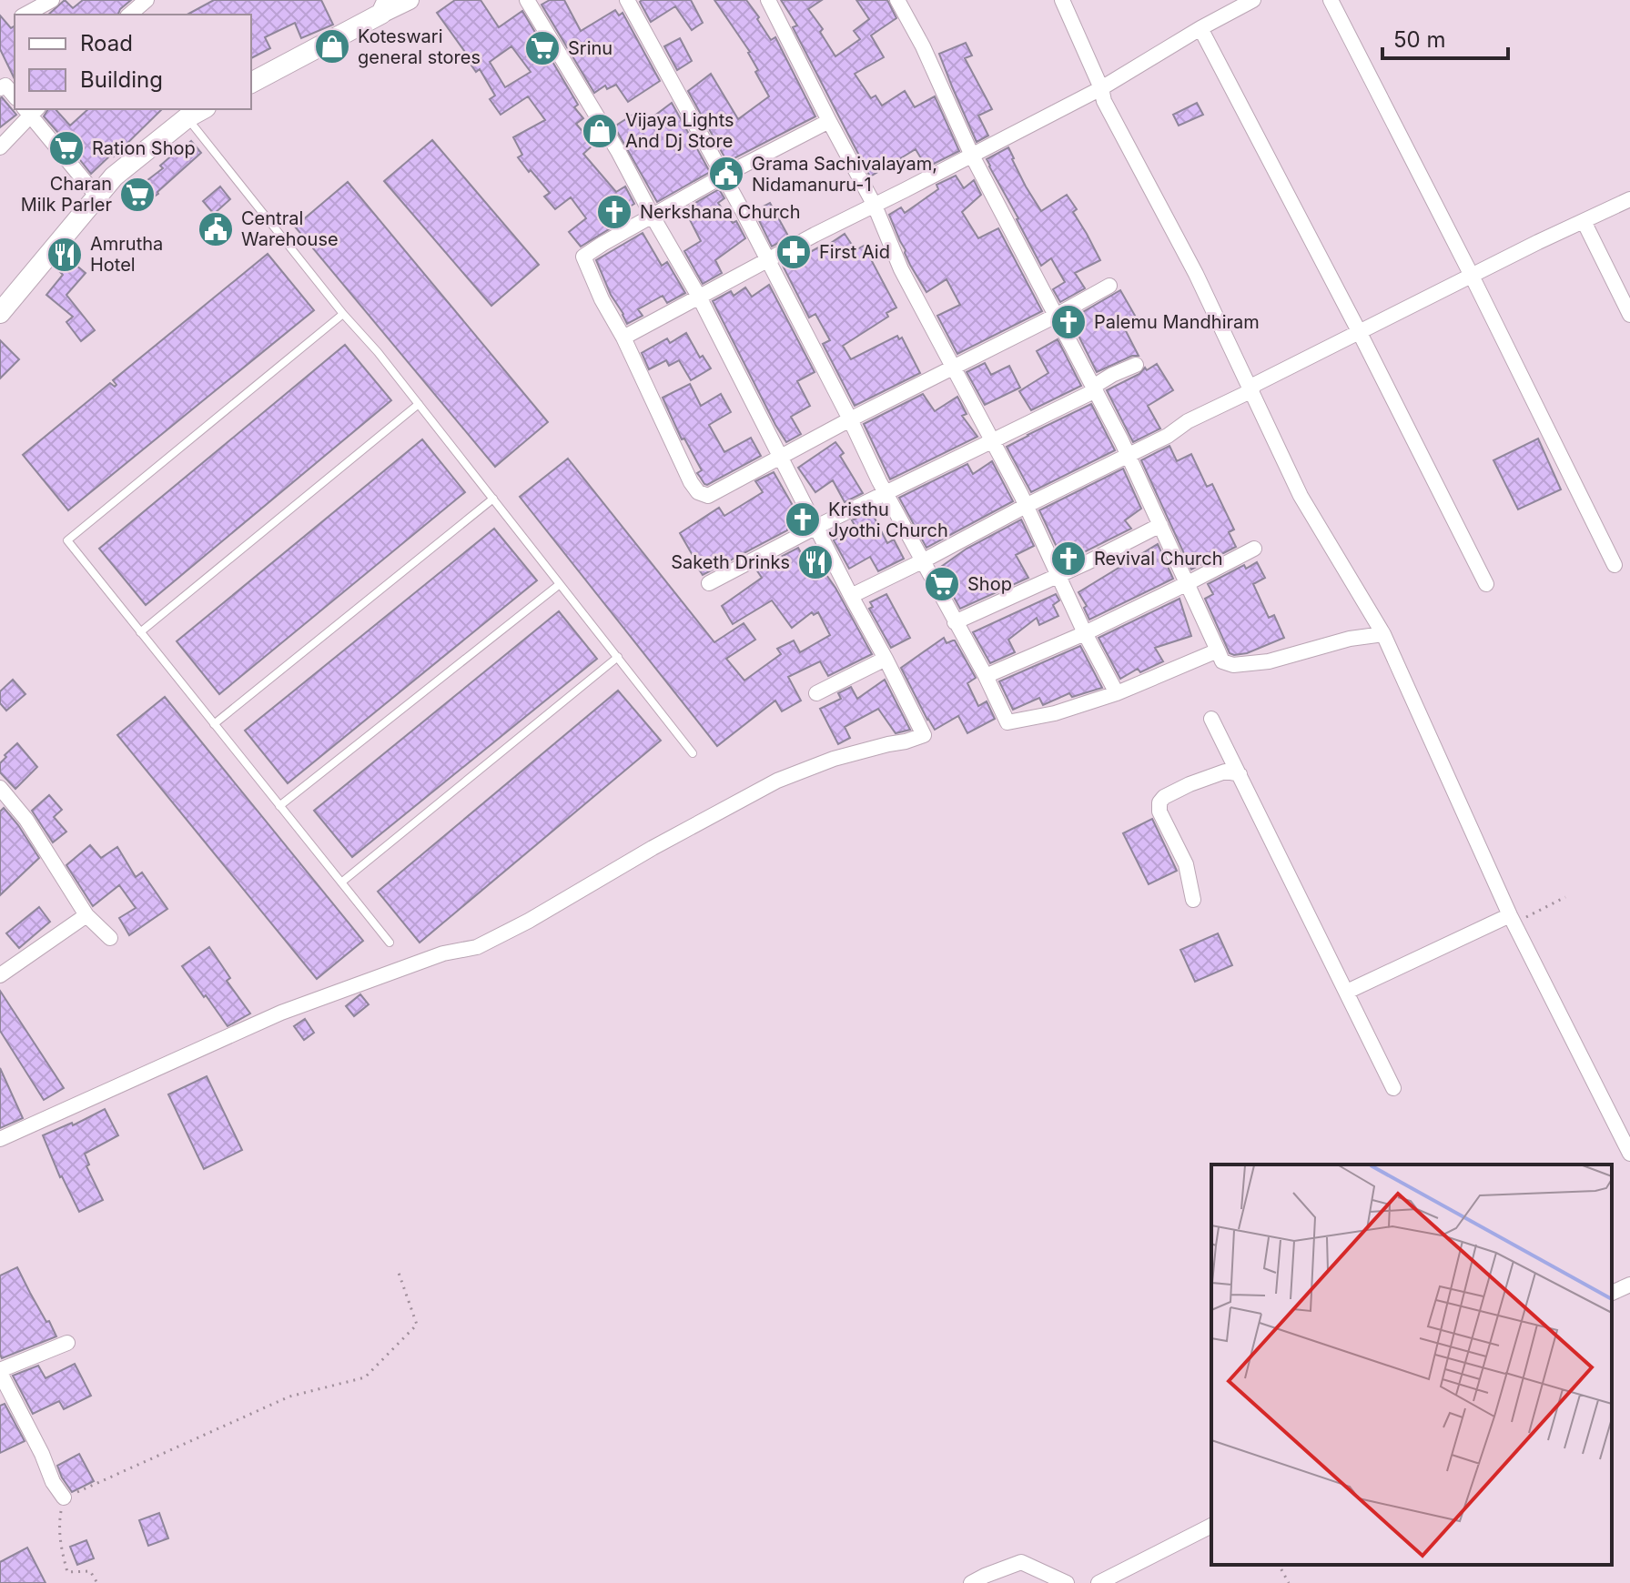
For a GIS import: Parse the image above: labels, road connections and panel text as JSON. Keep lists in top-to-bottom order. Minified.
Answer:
{"places":{"shop":["Koteswari general stores","Vijaya Lights And Dj Store"],"supermarket":["Srinu","Ration Shop","Charan Milk Parler","Shop"],"public building":["Grama Sachivalayam, Nidamanuru-1","Central Warehouse"],"church":["Nerkshana Church","Palemu Mandhiram","Kristhu Jyothi Church","Revival Church"],"pharmacy":["First Aid"],"restaurant":["Amrutha Hotel","Saketh Drinks"]},"legend":["Road","Building"],"scale_bar":"50 m"}
